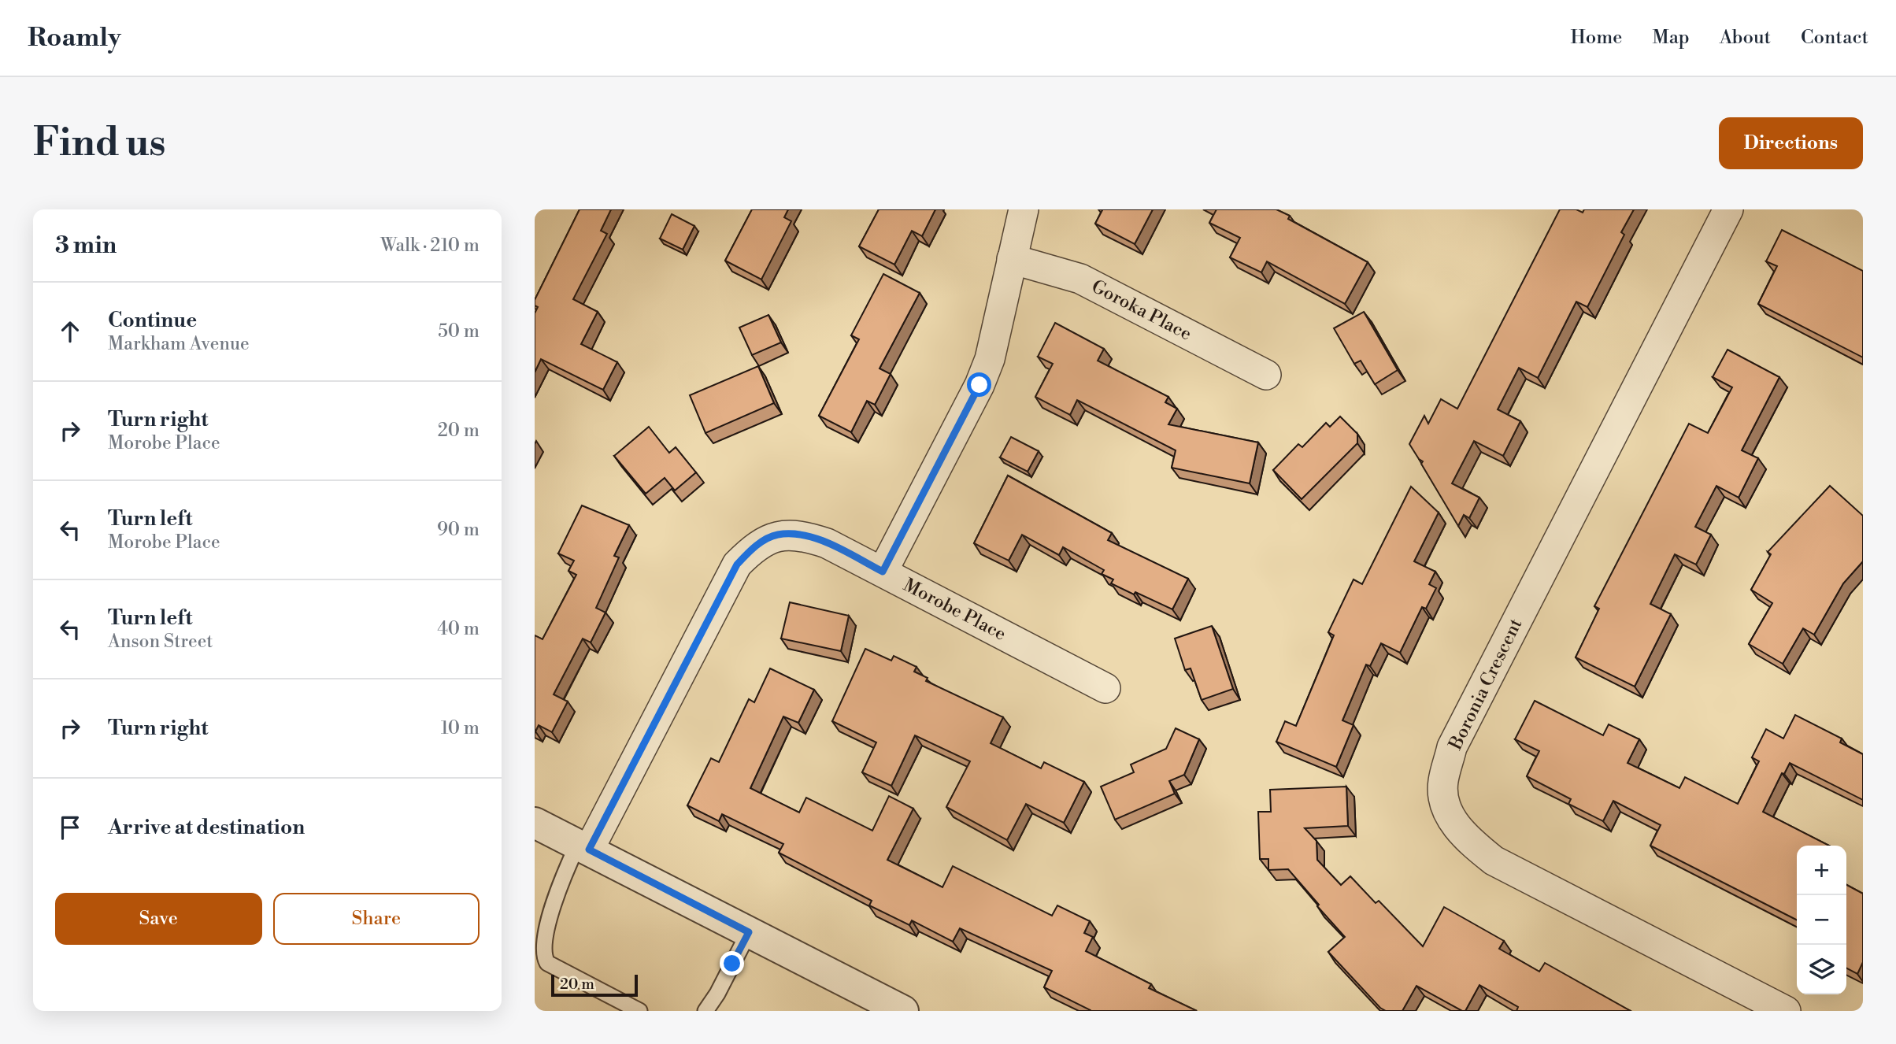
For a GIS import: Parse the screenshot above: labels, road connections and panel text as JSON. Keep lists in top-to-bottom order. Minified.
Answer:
{"streets":{"street":["Goroka Place","Morobe Place","Boronia Crescent"]},"scale_bar":"20 m","page":{"header":"Roamly","nav":["Home","Map","About","Contact"],"buttons":["Directions",["Save","Share"]],"title":"Find us","heading":["3 min","Walk · 210 m"],"list":[["Continue","Markham Avenue","50 m"],["Turn right","Morobe Place","20 m"],["Turn left","Morobe Place","90 m"],["Turn left","Anson Street","40 m"],["Turn right","10 m"],"Arrive at destination"],"map_buttons":["+","−"],"scale":"20 m"}}
